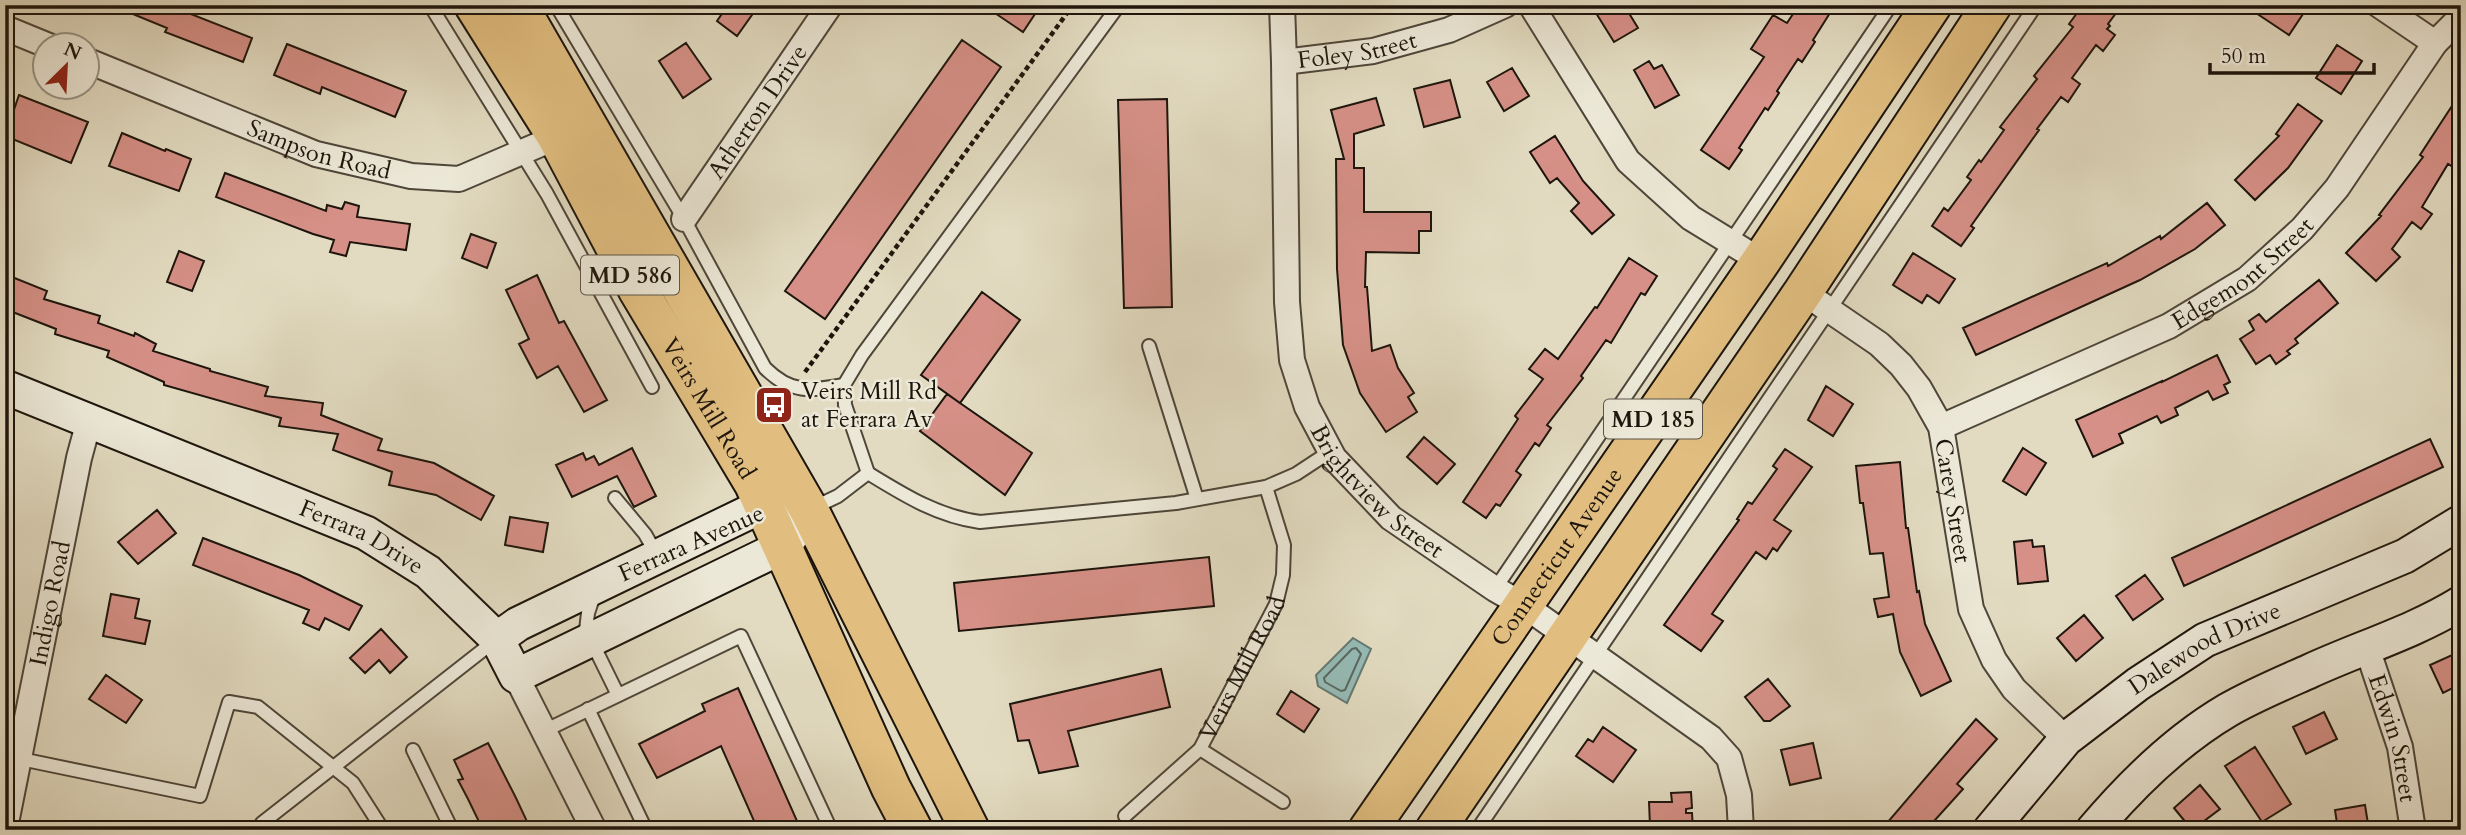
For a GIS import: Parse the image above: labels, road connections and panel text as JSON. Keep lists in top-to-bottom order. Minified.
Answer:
{"streets":{"main road":["MD 586","Veirs Mill Road","MD 185","Connecticut Avenue"],"street":["Foley Street","Atherton Drive","Sampson Road","Edgemont Street","Brightview Street","Carey Street","Ferrara Drive","Ferrara Avenue","Indigo Road","Dalewood Drive","Edwin Street"]},"crossings":[["Foley Street","Brightview Street"],["Sampson Road","Veirs Mill Road"],["Edgemont Street","Carey Street"],["Veirs Mill Road","Ferrara Avenue"],["MD 185","Brightview Street"],["MD 185","Carey Street"],["Brightview Street","Connecticut Avenue"],["Carey Street","Dalewood Drive"],["Ferrara Drive","Ferrara Avenue"],["Ferrara Drive","Indigo Road"]],"places":{"bus stop":["Veirs Mill Rd at Ferrara Av"]},"scale_bar":"50 m","north":"top right"}
